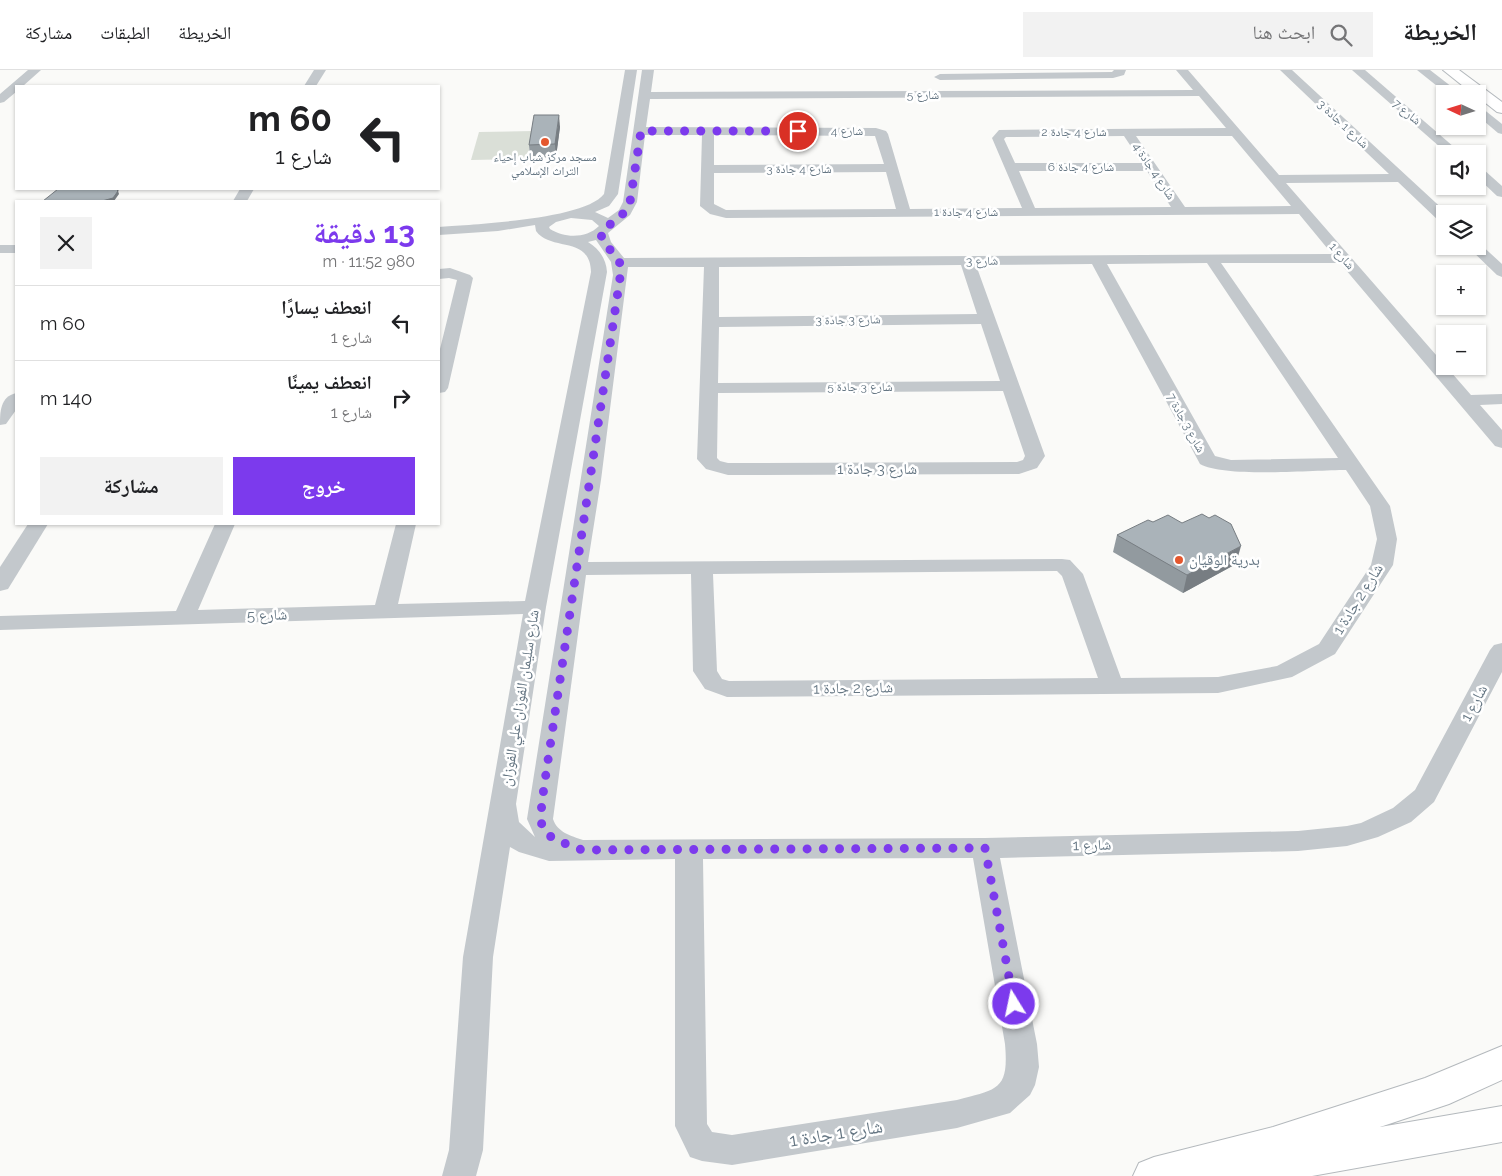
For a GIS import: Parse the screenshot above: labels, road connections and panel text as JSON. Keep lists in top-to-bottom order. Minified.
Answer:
{"streets":{"street":["شارع 5","شارع 7","شارع 1 جادة 3","شارع 4","شارع 4 جادة 2","شارع 4 جادة 6","شارع 4 جادة 3","شارع 4 جادة 4","شارع 4 جادة 1","شارع 1","شارع 3","شارع 3 جادة 3","شارع 3 جادة 5","شارع 3 جادة 7","شارع 3 جادة 1","شارع 2 جادة 1","شارع سليمان الفوزان علي الفوزان","شارع 1 جادة 1"]},"crossings":[["شارع 5","شارع 1"],["شارع 5","شارع سليمان الفوزان علي الفوزان"],["شارع 4","شارع 4 جادة 3"],["شارع 4","شارع 4 جادة 1"],["شارع 4 جادة 2","شارع 4 جادة 6"],["شارع 4 جادة 2","شارع 4 جادة 4"],["شارع 4 جادة 2","شارع 4 جادة 1"],["شارع 4 جادة 2","شارع 1"],["شارع 4 جادة 6","شارع 4 جادة 4"],["شارع 4 جادة 3","شارع 4 جادة 1"],["شارع 4 جادة 4","شارع 4 جادة 1"],["شارع 4 جادة 1","شارع 1"],["شارع 1","شارع 3"],["شارع 1","شارع سليمان الفوزان علي الفوزان"],["شارع 1","شارع 1 جادة 1"],["شارع 3","شارع 3 جادة 7"],["شارع 3","شارع 3 جادة 1"],["شارع 3","شارع 2 جادة 1"],["شارع 3 جادة 3","شارع 3 جادة 1"],["شارع 3 جادة 5","شارع 3 جادة 1"],["شارع 3 جادة 7","شارع 2 جادة 1"]],"places":["مسجد مركز شباب إحياء التراث الإسلامي","بدرية الوقيان"],"north":"left","page":{"header":"الخريطة","search":"ابحث هنا","nav":["الخريطة","الطبقات","مشاركة"],"map_buttons":["+","−"],"turn":["60 m","شارع 1"],"heading":["13 دقيقة","980 m · 11:52"],"list":[{"name":"انعطف يسارًا","note":"شارع 1","value":"60 m"},{"name":"انعطف يمينًا","note":"شارع 1","value":"140 m"}],"buttons":["خروج","مشاركة"]}}
